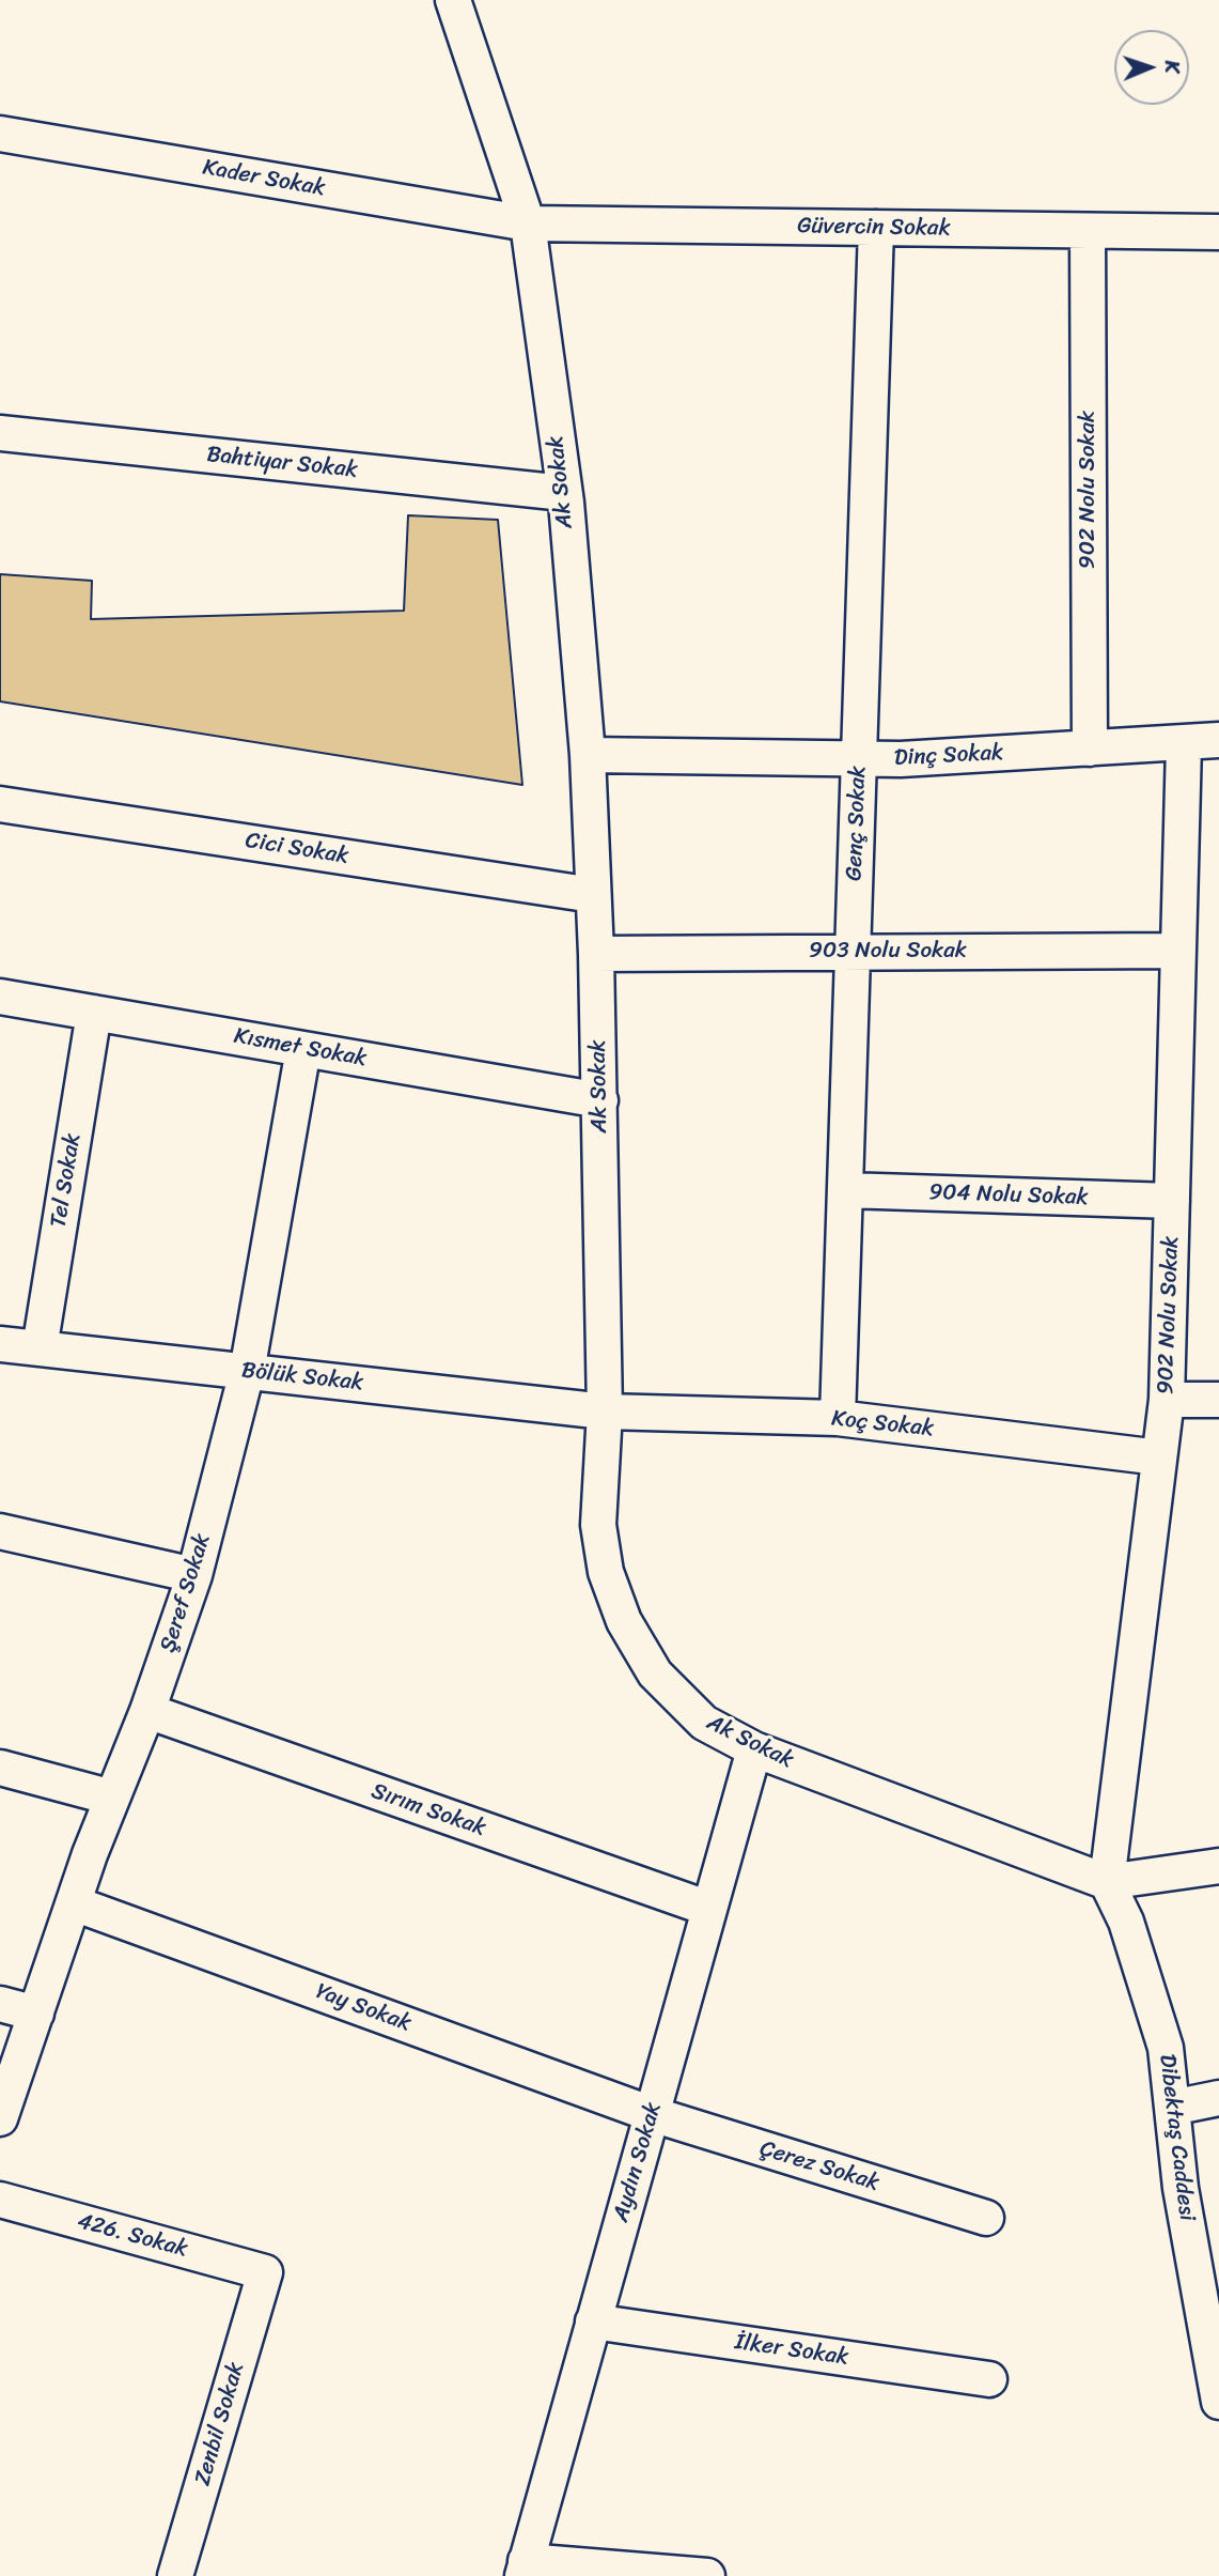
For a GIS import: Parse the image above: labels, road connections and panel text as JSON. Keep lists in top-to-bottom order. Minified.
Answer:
{"streets":{"street":["Kader Sokak","Güvercin Sokak","Bahtiyar Sokak","Ak Sokak","902 Nolu Sokak","Dinç Sokak","Genç Sokak","Cici Sokak","903 Nolu Sokak","Kısmet Sokak","Tel Sokak","904 Nolu Sokak","Bölük Sokak","Koç Sokak","Şeref Sokak","Sırım Sokak","Yay Sokak","Dibektaş Caddesi","Aydın Sokak","Çerez Sokak","426. Sokak","İlker Sokak","Zenbil Sokak"]},"crossings":[["Kader Sokak","Güvercin Sokak"],["Kader Sokak","Ak Sokak"],["Güvercin Sokak","Ak Sokak"],["Güvercin Sokak","902 Nolu Sokak"],["Güvercin Sokak","Genç Sokak"],["Bahtiyar Sokak","Ak Sokak"],["Ak Sokak","902 Nolu Sokak"],["Ak Sokak","Dinç Sokak"],["Ak Sokak","Cici Sokak"],["Ak Sokak","903 Nolu Sokak"],["Ak Sokak","Kısmet Sokak"],["Ak Sokak","Bölük Sokak"],["Ak Sokak","Koç Sokak"],["Ak Sokak","Dibektaş Caddesi"],["Ak Sokak","Aydın Sokak"],["902 Nolu Sokak","Dinç Sokak"],["902 Nolu Sokak","903 Nolu Sokak"],["902 Nolu Sokak","904 Nolu Sokak"],["902 Nolu Sokak","Koç Sokak"],["902 Nolu Sokak","Dibektaş Caddesi"],["Dinç Sokak","Genç Sokak"],["Genç Sokak","903 Nolu Sokak"],["Genç Sokak","904 Nolu Sokak"],["Genç Sokak","Koç Sokak"],["Kısmet Sokak","Tel Sokak"],["Kısmet Sokak","Şeref Sokak"],["Tel Sokak","Bölük Sokak"],["Bölük Sokak","Koç Sokak"],["Bölük Sokak","Şeref Sokak"],["Şeref Sokak","Sırım Sokak"],["Şeref Sokak","Yay Sokak"],["Sırım Sokak","Aydın Sokak"],["Yay Sokak","Aydın Sokak"],["Yay Sokak","Çerez Sokak"],["Aydın Sokak","Çerez Sokak"],["Aydın Sokak","İlker Sokak"],["426. Sokak","Zenbil Sokak"]],"north":"right"}
